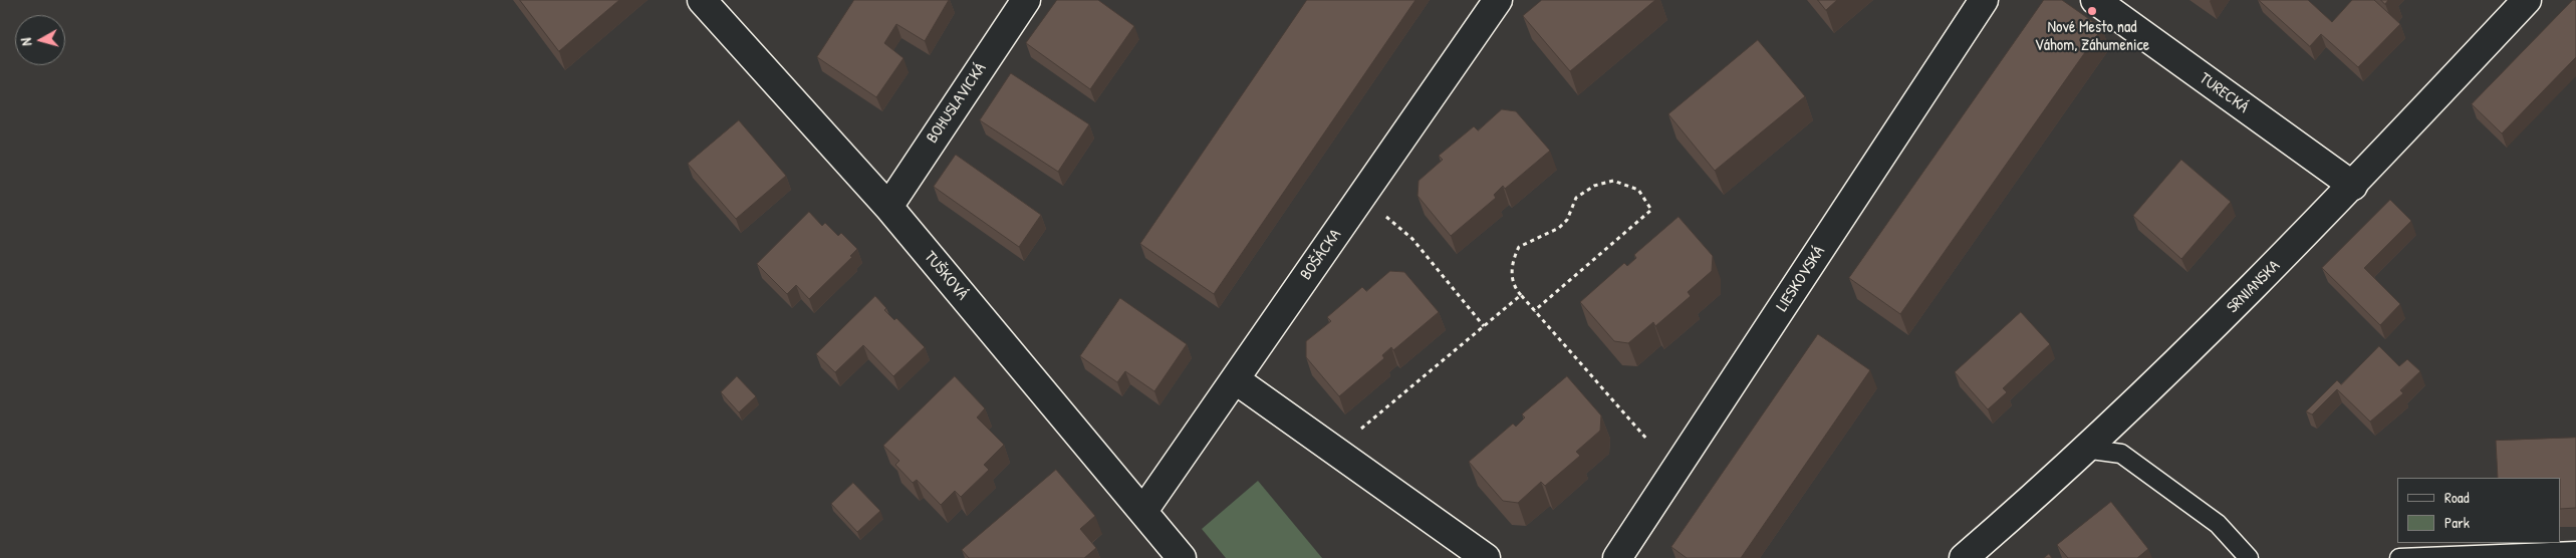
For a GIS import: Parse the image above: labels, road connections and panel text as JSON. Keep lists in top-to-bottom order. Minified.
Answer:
{"streets":{"street":["TURECKÁ","BOHUSLAVICKÁ","BOŠÁCKA","TUŠKOVÁ","LIESKOVSKÁ","SRNIANSKA"]},"crossings":[["TURECKÁ","SRNIANSKA"],["BOHUSLAVICKÁ","TUŠKOVÁ"],["BOŠÁCKA","TUŠKOVÁ"]],"places":["Nové Mesto nad Váhom, Záhumenice"],"legend":["Road","Park"],"north":"left"}
